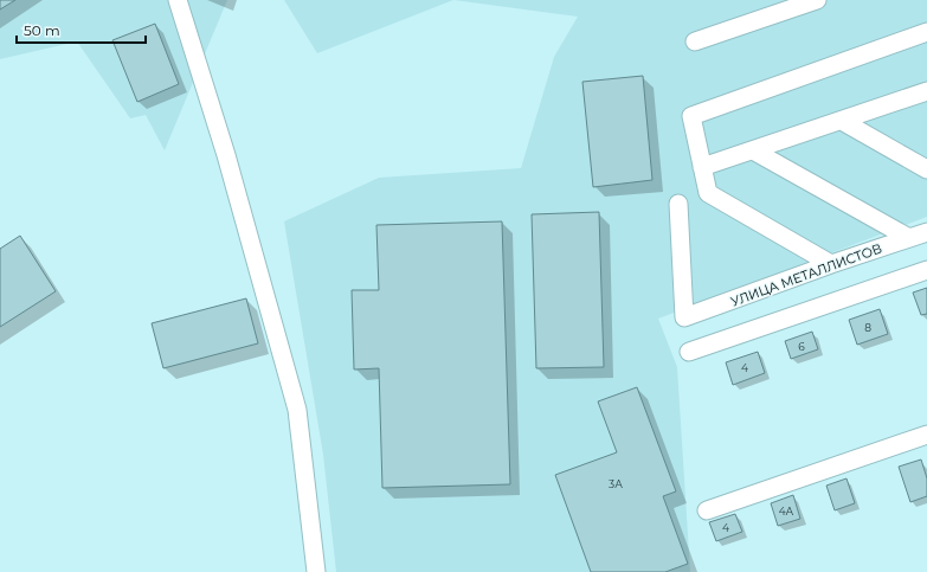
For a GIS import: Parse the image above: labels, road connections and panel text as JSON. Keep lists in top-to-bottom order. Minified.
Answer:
{"streets":{"street":["УЛИЦА МЕТАЛЛИСТОВ"]},"house_numbers":["8","6","4","3А","4А","4"],"scale_bar":"50 m"}
